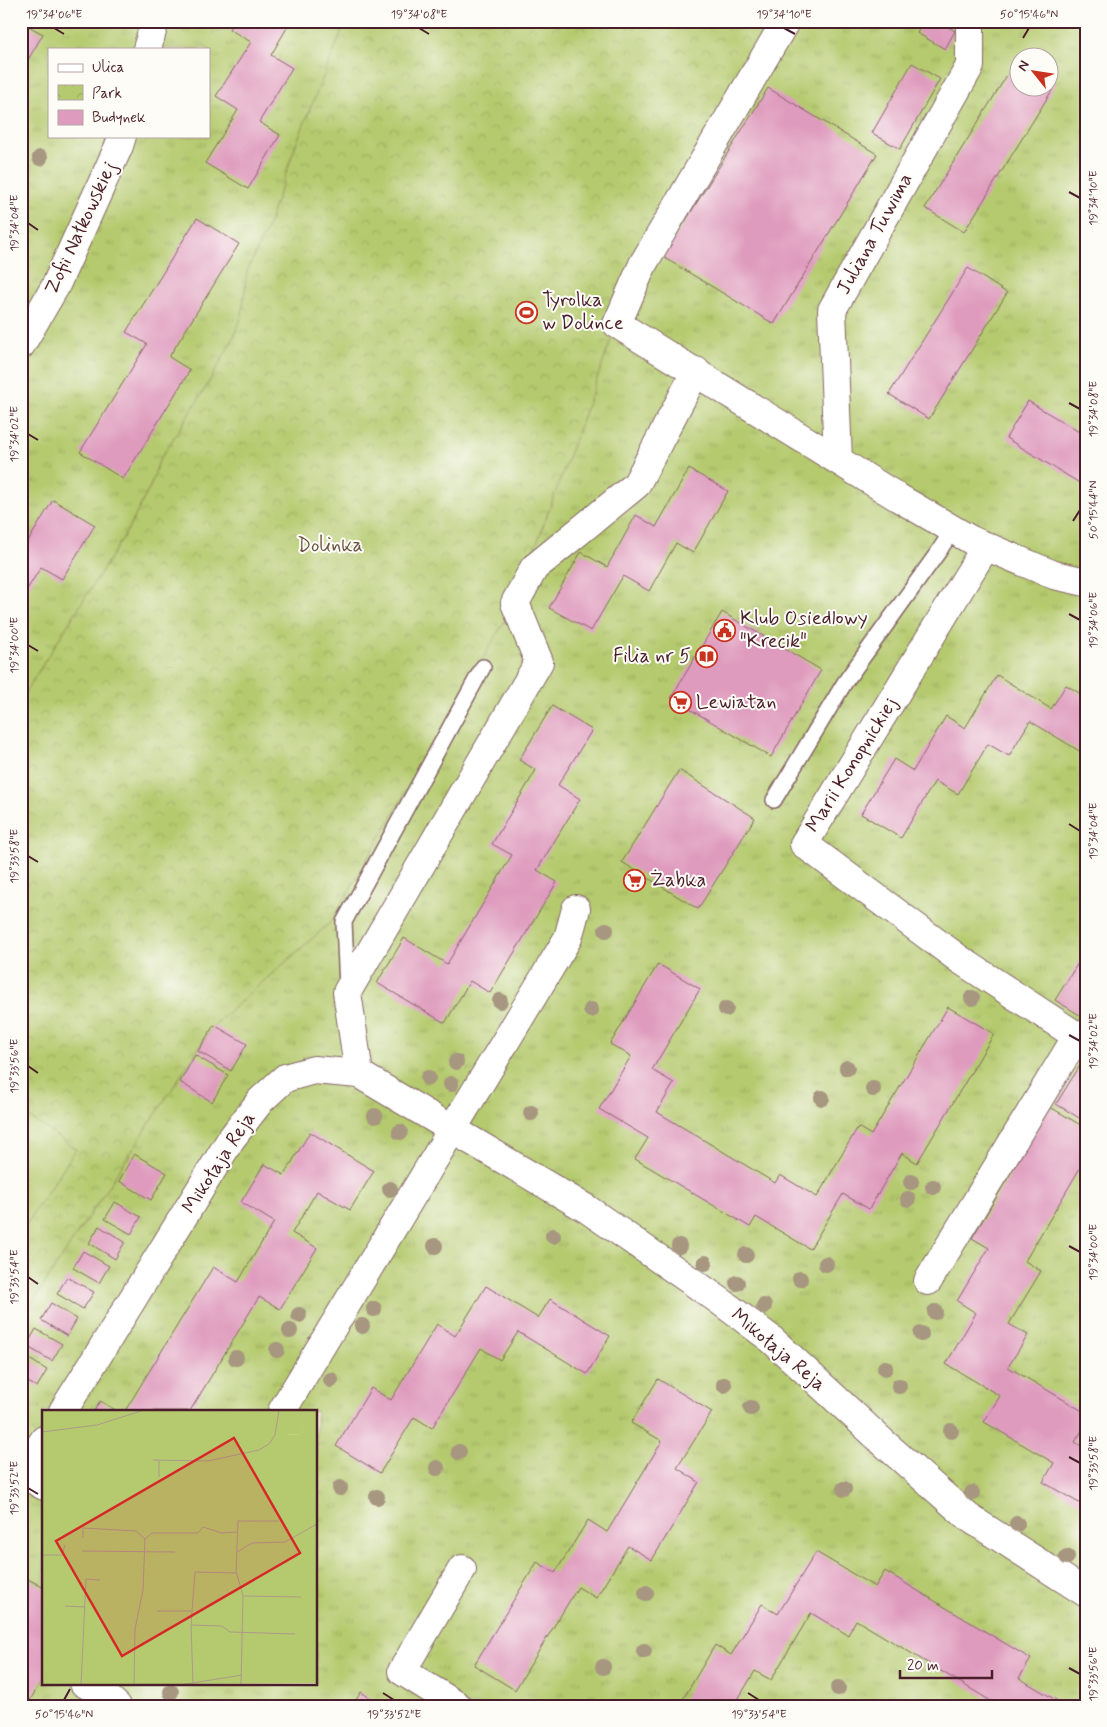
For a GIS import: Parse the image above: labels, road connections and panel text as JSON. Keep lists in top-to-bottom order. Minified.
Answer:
{"streets":{"street":["Zofii Nałkowskiej","Juliana Tuwima","Marii Konopnickiej","Mikołaja Reja"]},"parks":["Dolinka"],"places":{"sports":["Tyrolka w Dolince"],"public building":["Klub Osiedlowy \"Krecik\""],"library":["Filia nr 5"],"supermarket":["Lewiatan","Żabka"]},"legend":["Ulica","Park","Budynek"],"scale_bar":"20 m","north":"top left","coordinates":["19°34'06\"E","19°34'08\"E","19°34'10\"E","50°15'46\"N","19°34'04\"E","19°34'02\"E","50°15'44\"N","19°34'00\"E","19°33'58\"E","19°33'56\"E","19°33'54\"E","19°33'52\"E"]}
